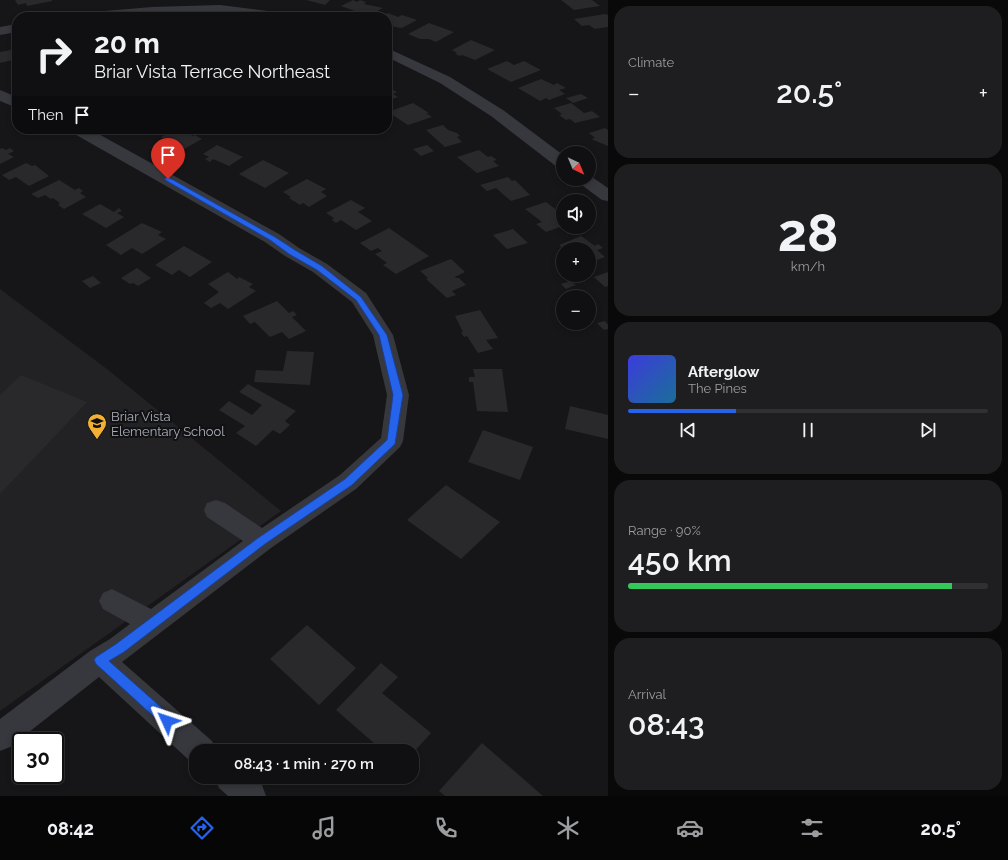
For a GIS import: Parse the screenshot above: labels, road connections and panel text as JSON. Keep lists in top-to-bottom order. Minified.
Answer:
{"places":{"school or university":["Briar Vista Elementary School"]},"north":"bottom right","page":{"tile":["Climate",["28","km/h"],["Range · 90%","450 km"],["Arrival","08:43"]],"turn":["20 m","Briar Vista Terrace Northeast"],"heat":["−","20.5°","+"],"then":"Then","map_buttons":["+","−"],"song":["Afterglow","The Pines"],"limit":"30","trip":"08:43 · 1 min · 270 m","tabs":["08:42","20.5°"]}}
